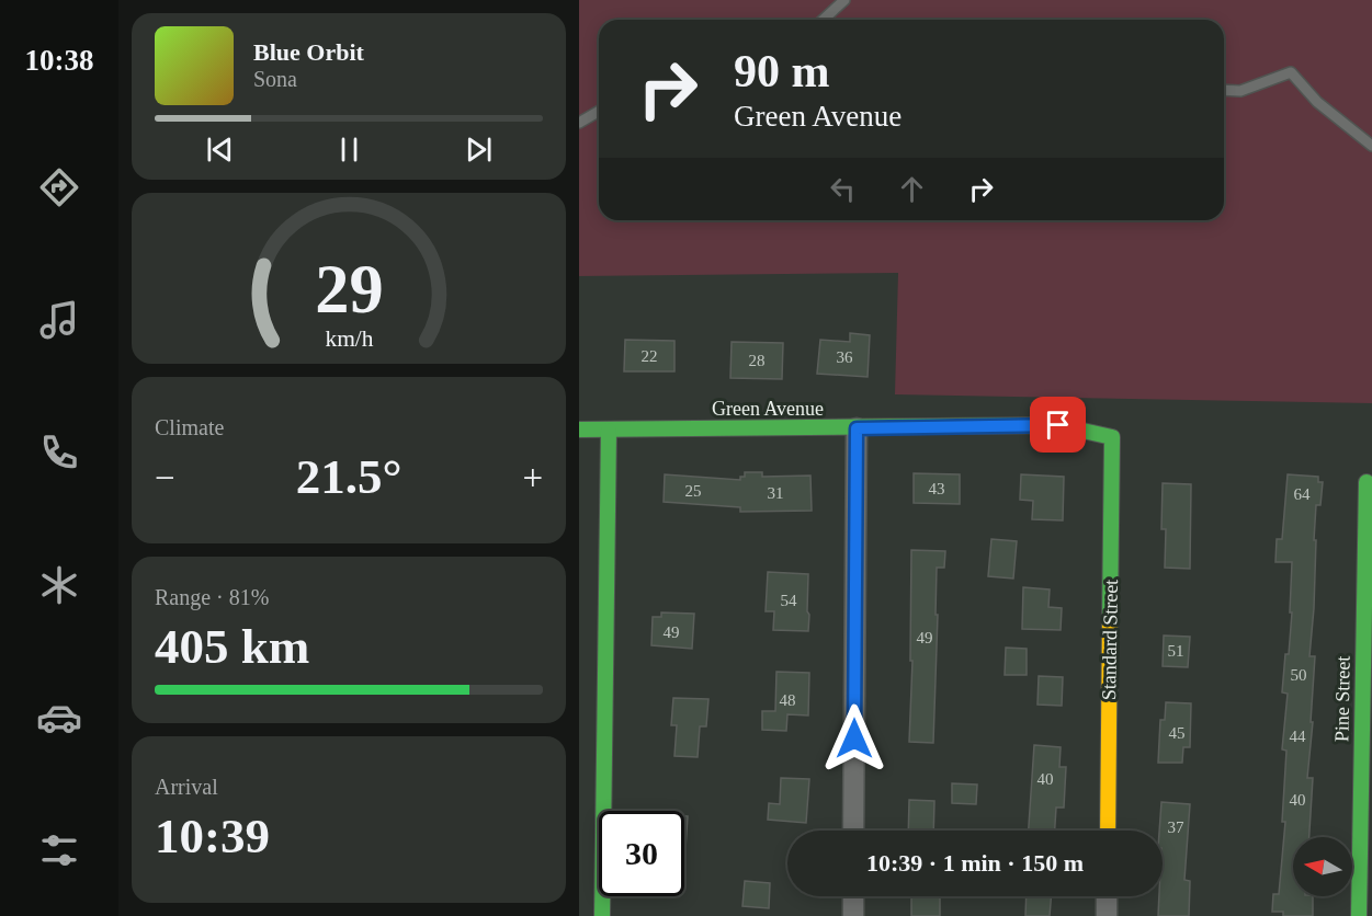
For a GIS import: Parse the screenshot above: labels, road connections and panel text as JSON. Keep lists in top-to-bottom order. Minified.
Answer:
{"streets":{"street":["Green Avenue","Standard Street","Pine Street"]},"crossings":[["Green Avenue","Standard Street"]],"house_numbers":["22","36","28","43","25","31","64","54","49","49","51","50","48","45","44","40","40","37"],"north":"left","page":{"tabs":"10:38","turn":["90 m","Green Avenue"],"song":["Blue Orbit","Sona"],"tile":["Climate",["Range · 81%","405 km"],["Arrival","10:39"]],"heat":["−","21.5°","+"],"limit":"30","trip":"10:39 · 1 min · 150 m","gauge":["29","km/h"]}}
